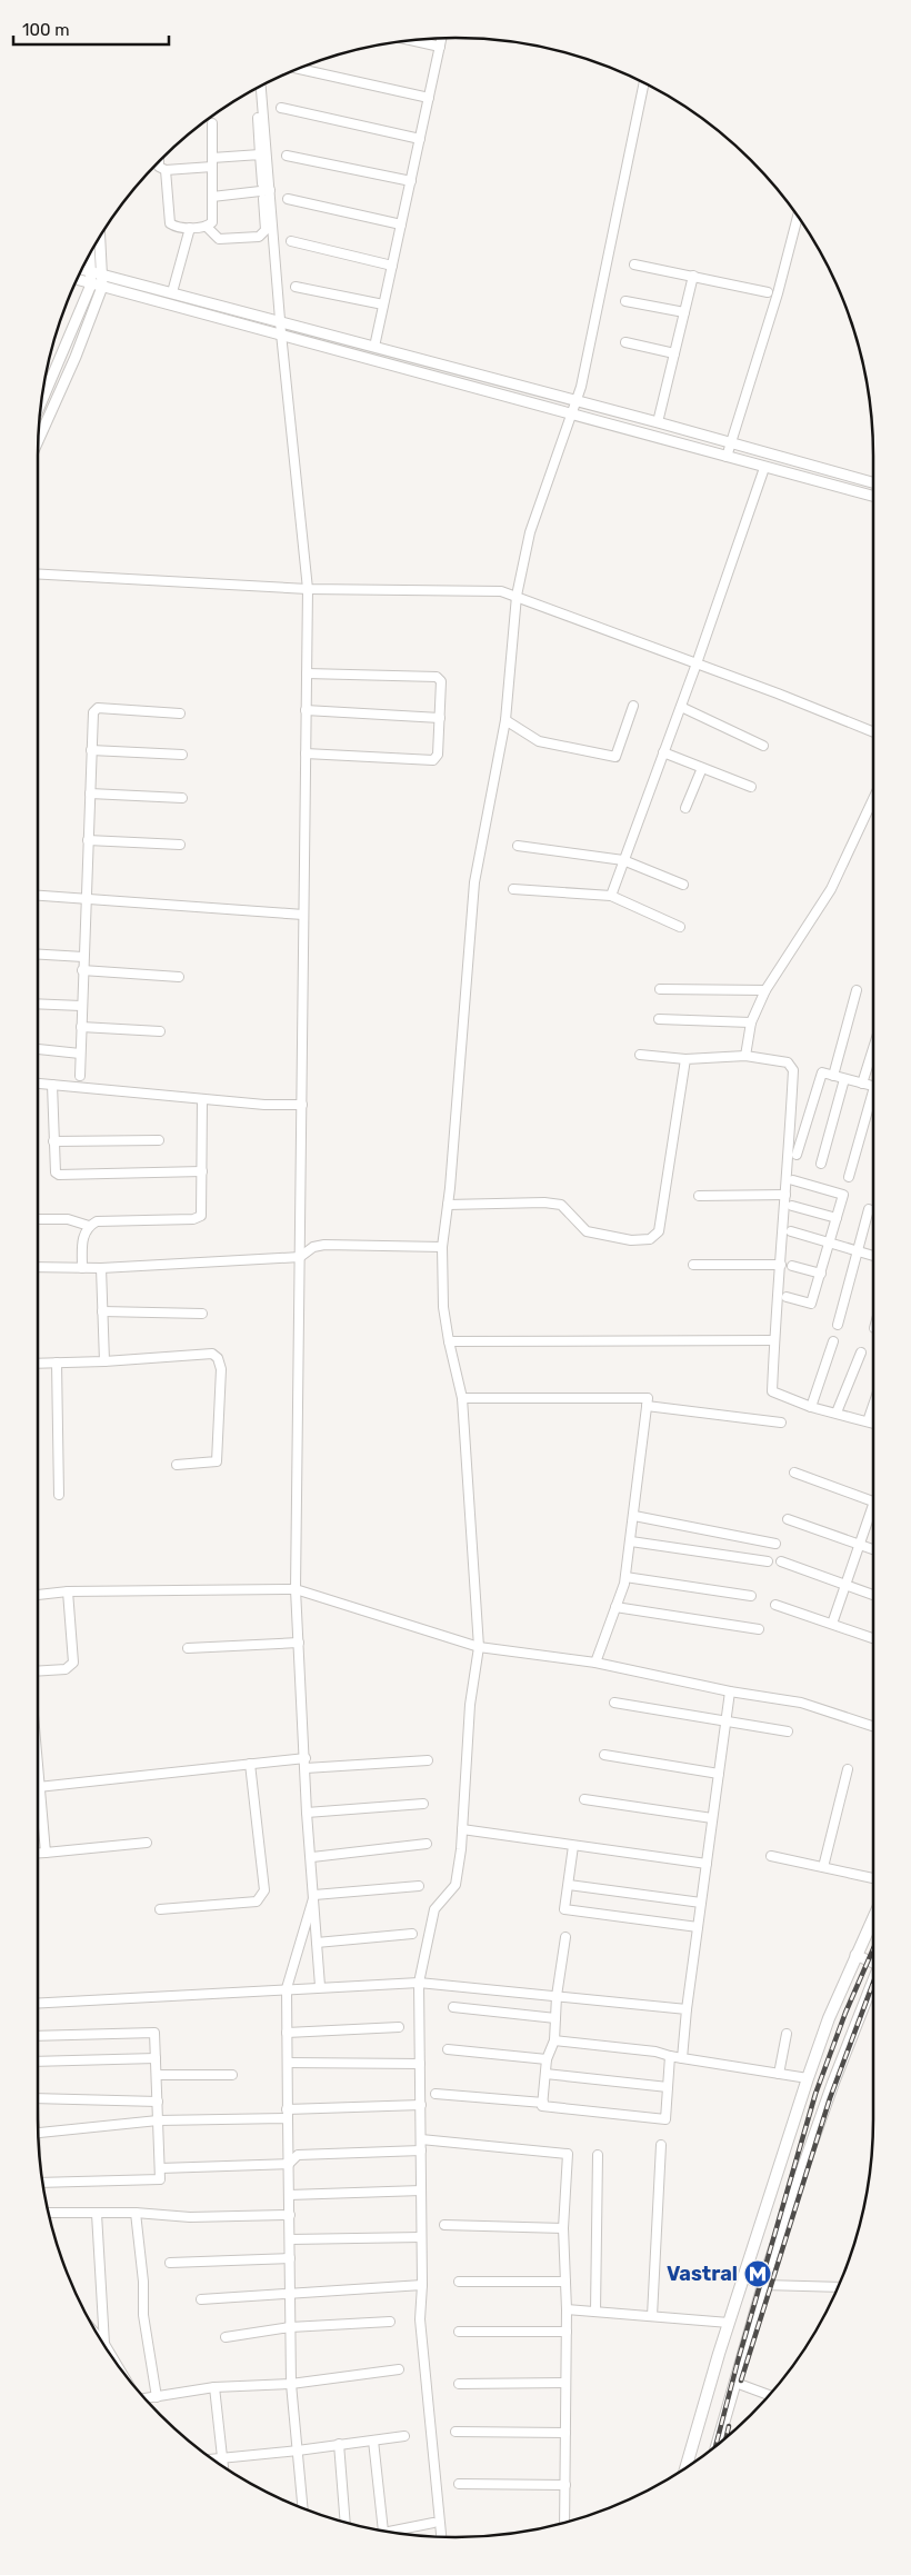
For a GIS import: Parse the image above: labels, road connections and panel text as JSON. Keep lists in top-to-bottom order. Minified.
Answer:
{"places":{"metro station":["Vastral"]},"scale_bar":"100 m"}
